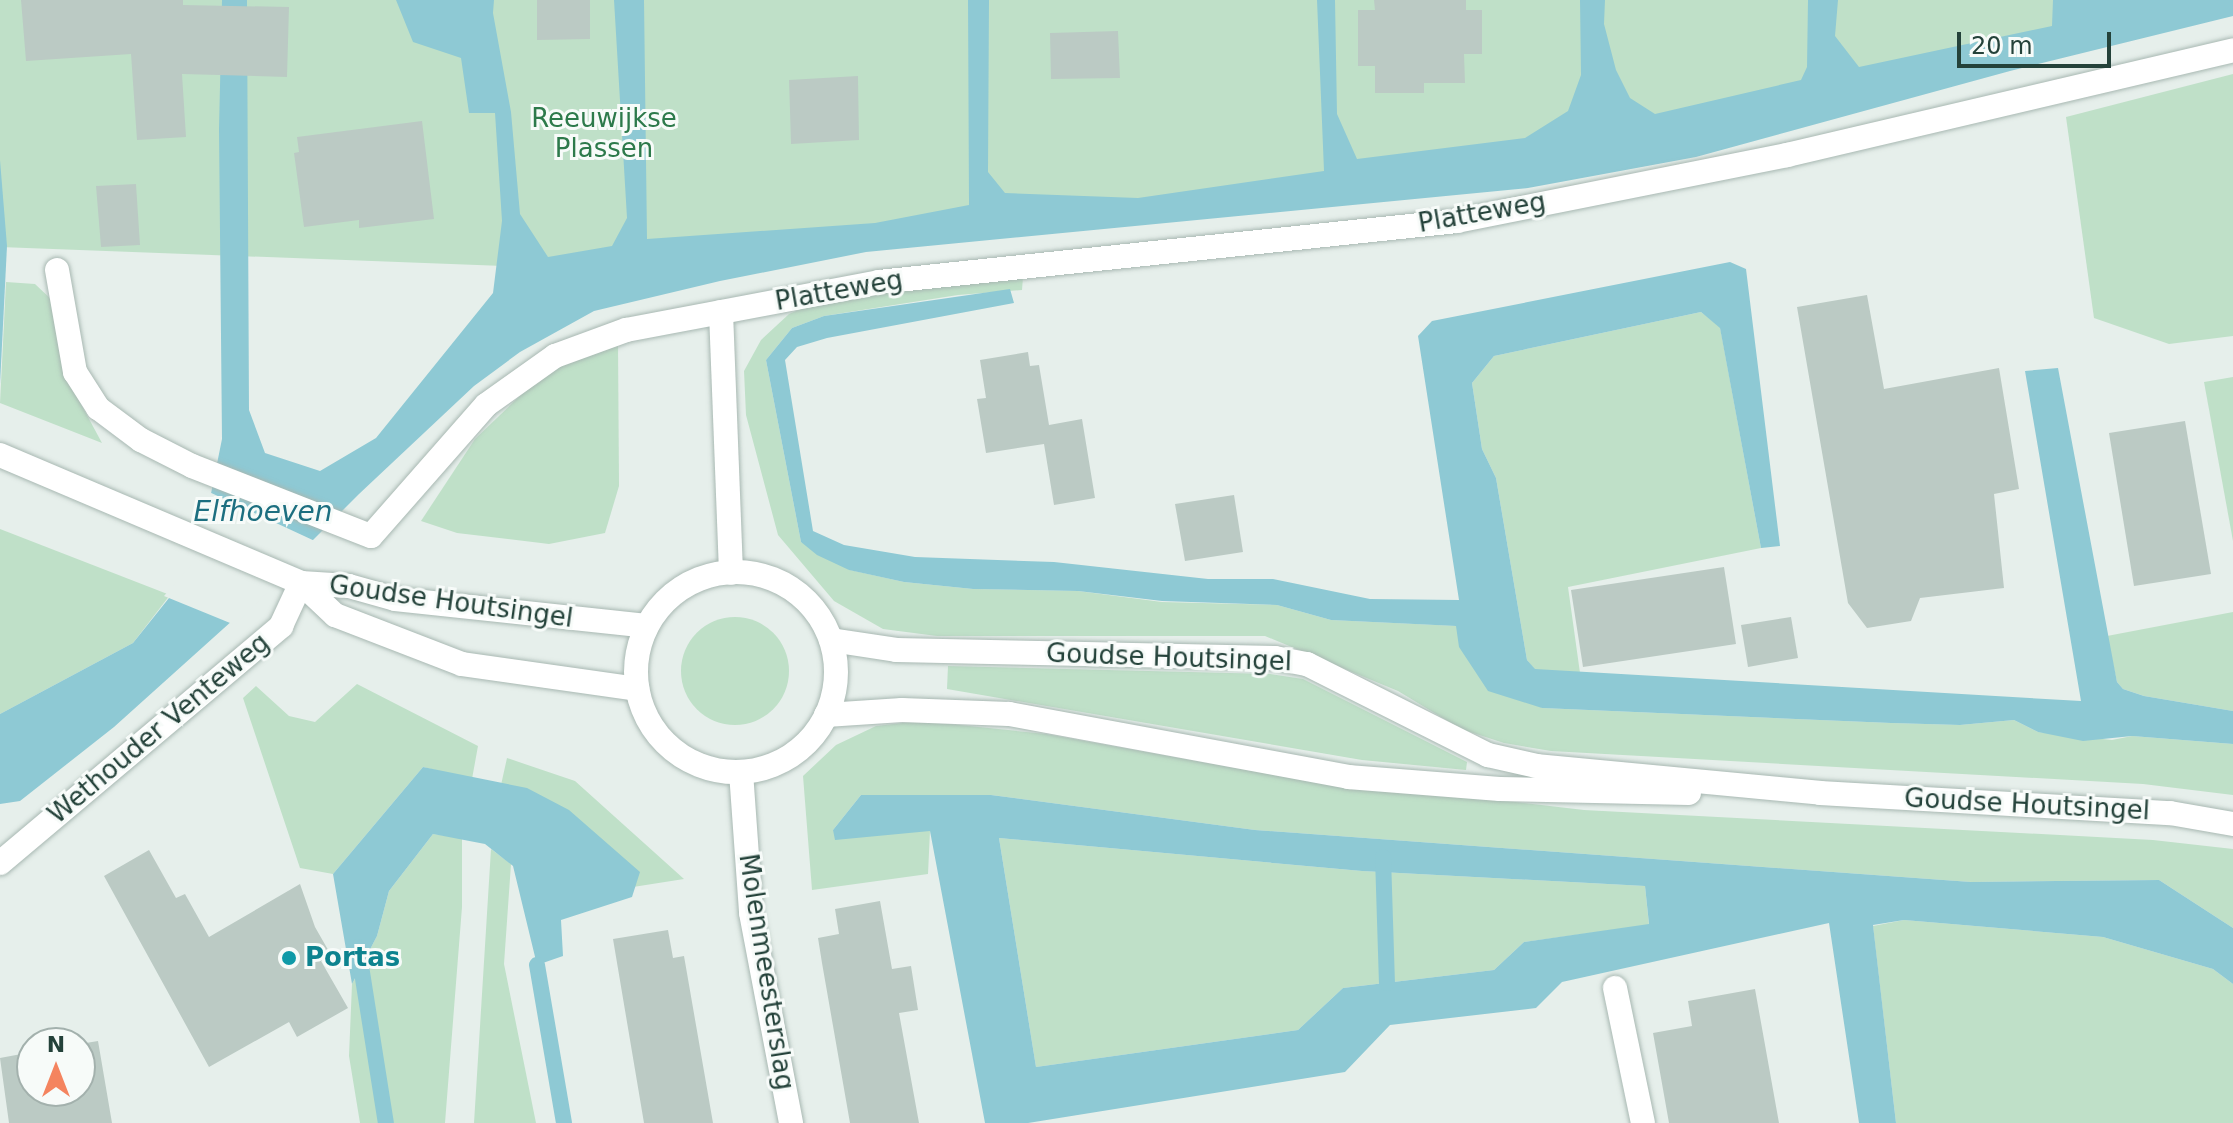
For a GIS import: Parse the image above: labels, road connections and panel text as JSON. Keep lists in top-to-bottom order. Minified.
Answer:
{"streets":{"main road":["Platteweg","Goudse Houtsingel","Wethouder Venteweg","Molenmeesterslag"]},"crossings":[["Goudse Houtsingel","Wethouder Venteweg"],["Goudse Houtsingel","Molenmeesterslag"]],"water":["Elfhoeven"],"parks":["Reeuwijkse Plassen"],"places":["Portas"],"scale_bar":"20 m","north":"top"}
